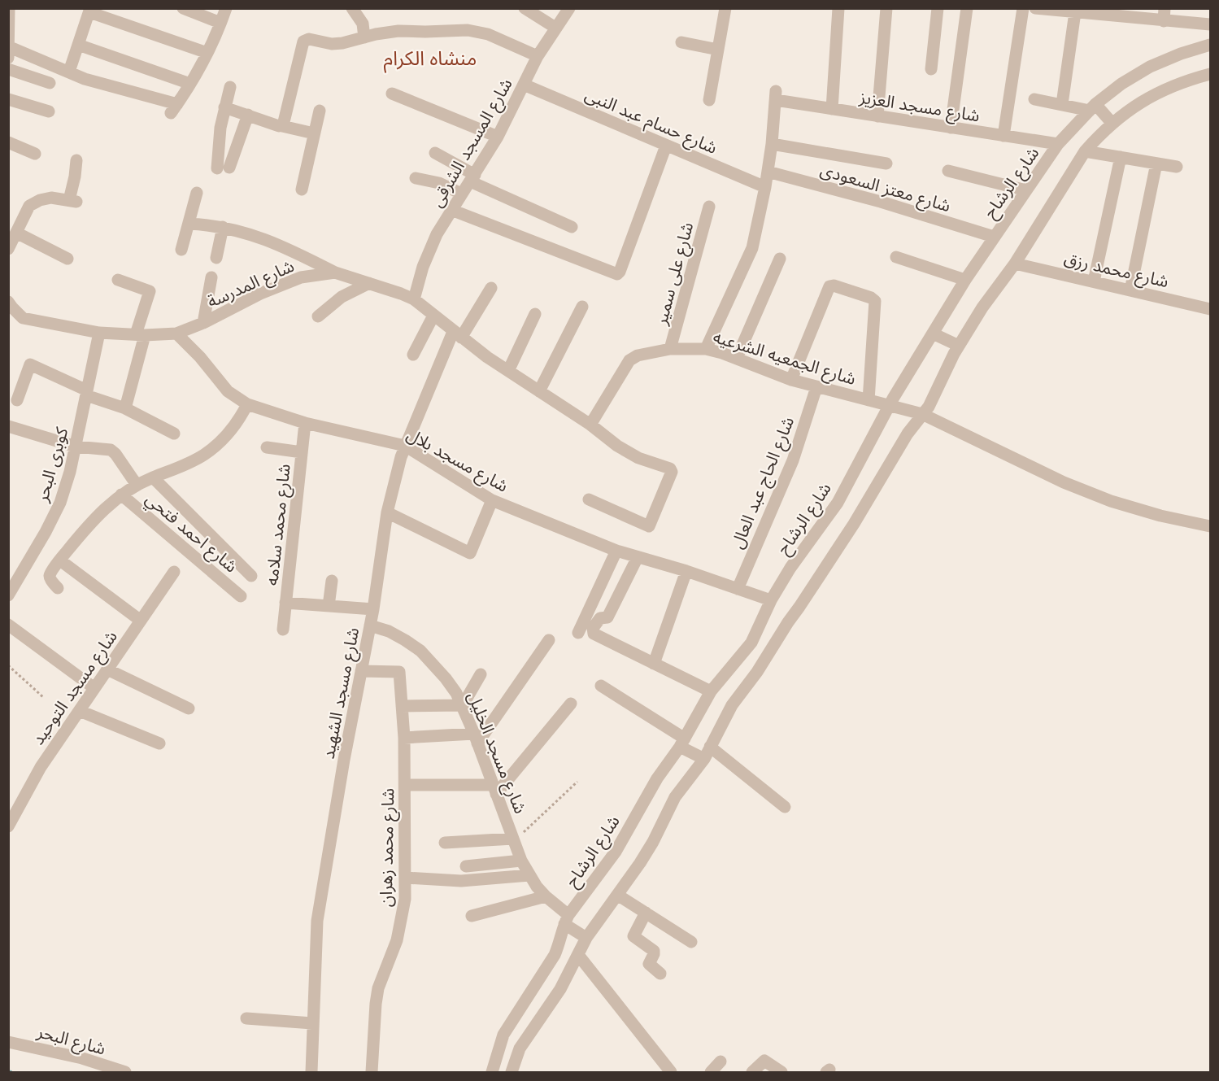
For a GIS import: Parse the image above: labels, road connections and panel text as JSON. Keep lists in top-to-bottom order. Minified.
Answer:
{"streets":{"street":["شارع مسجد العزيز","شارع حسام عبد النبى","شارع المسجد الشرقى","شارع الرشاح","شارع معتز السعودى","شارع محمد رزق","شارع على سمير","شارع المدرسة","شارع الجمعيه الشرعيه","شارع مسجد بلال","كوبرى البحر","شارع الحاج عبد العال","شارع محمد سلامه","شارع احمد فتحي","شارع مسجد التوحيد","شارع مسجد الشهيد","شارع مسجد الخليل","شارع محمد زهران","شارع البحر"]},"crossings":[["شارع مسجد العزيز","شارع الرشاح"],["شارع حسام عبد النبى","شارع المسجد الشرقى"],["شارع المسجد الشرقى","شارع المدرسة"],["شارع الرشاح","شارع معتز السعودى"],["شارع الرشاح","شارع محمد رزق"],["شارع الرشاح","شارع الجمعيه الشرعيه"],["شارع الرشاح","شارع مسجد بلال"],["شارع الرشاح","شارع مسجد الخليل"],["شارع على سمير","شارع الجمعيه الشرعيه"],["شارع المدرسة","شارع الجمعيه الشرعيه"],["شارع المدرسة","شارع مسجد بلال"],["شارع المدرسة","كوبرى البحر"],["شارع المدرسة","شارع مسجد الشهيد"],["شارع الجمعيه الشرعيه","شارع الحاج عبد العال"],["شارع مسجد بلال","شارع الحاج عبد العال"],["شارع مسجد بلال","شارع محمد سلامه"],["شارع مسجد بلال","شارع مسجد الشهيد"],["شارع مسجد الشهيد","شارع مسجد الخليل"],["شارع مسجد الشهيد","شارع محمد زهران"]],"districts":["منشاه الكرام"]}
